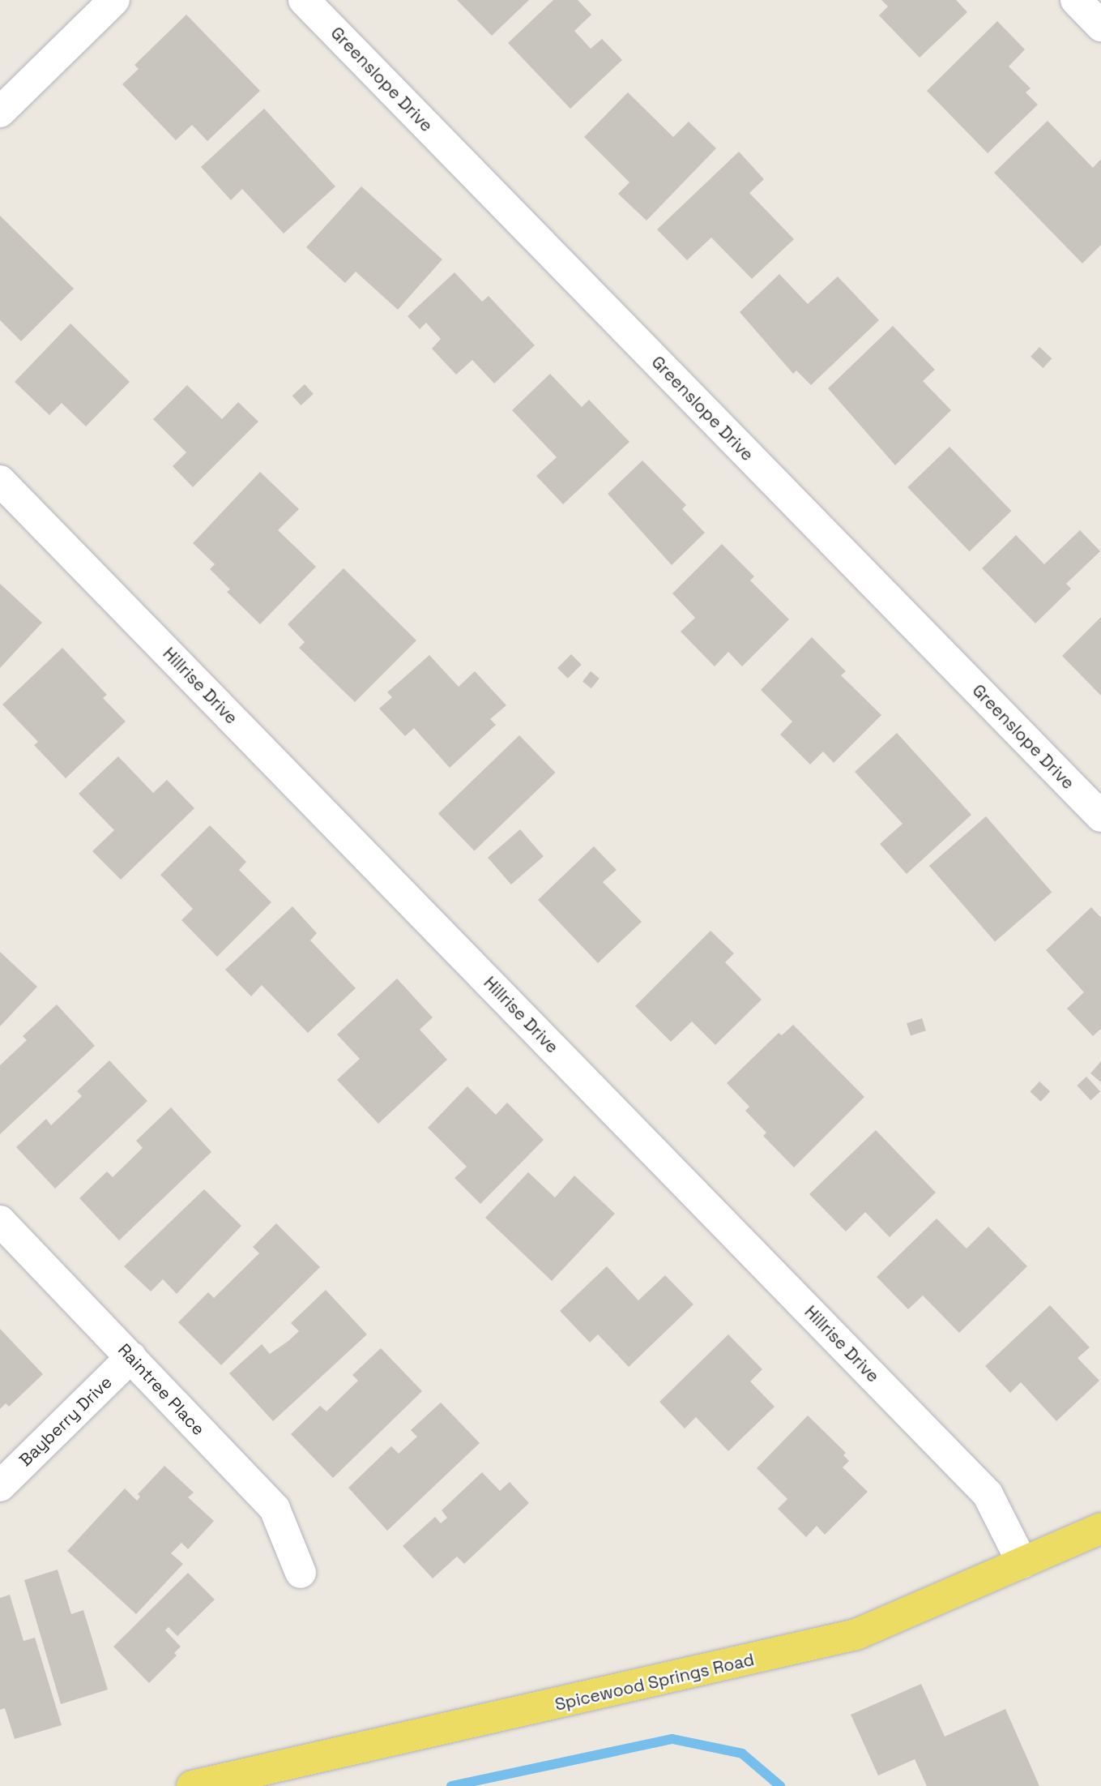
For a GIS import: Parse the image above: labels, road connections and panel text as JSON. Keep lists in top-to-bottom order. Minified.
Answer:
{"streets":{"main road":["Spicewood Springs Road"],"street":["Greenslope Drive","Hillrise Drive","Raintree Place","Bayberry Drive"]},"crossings":[["Hillrise Drive","Spicewood Springs Road"],["Raintree Place","Bayberry Drive"]]}
